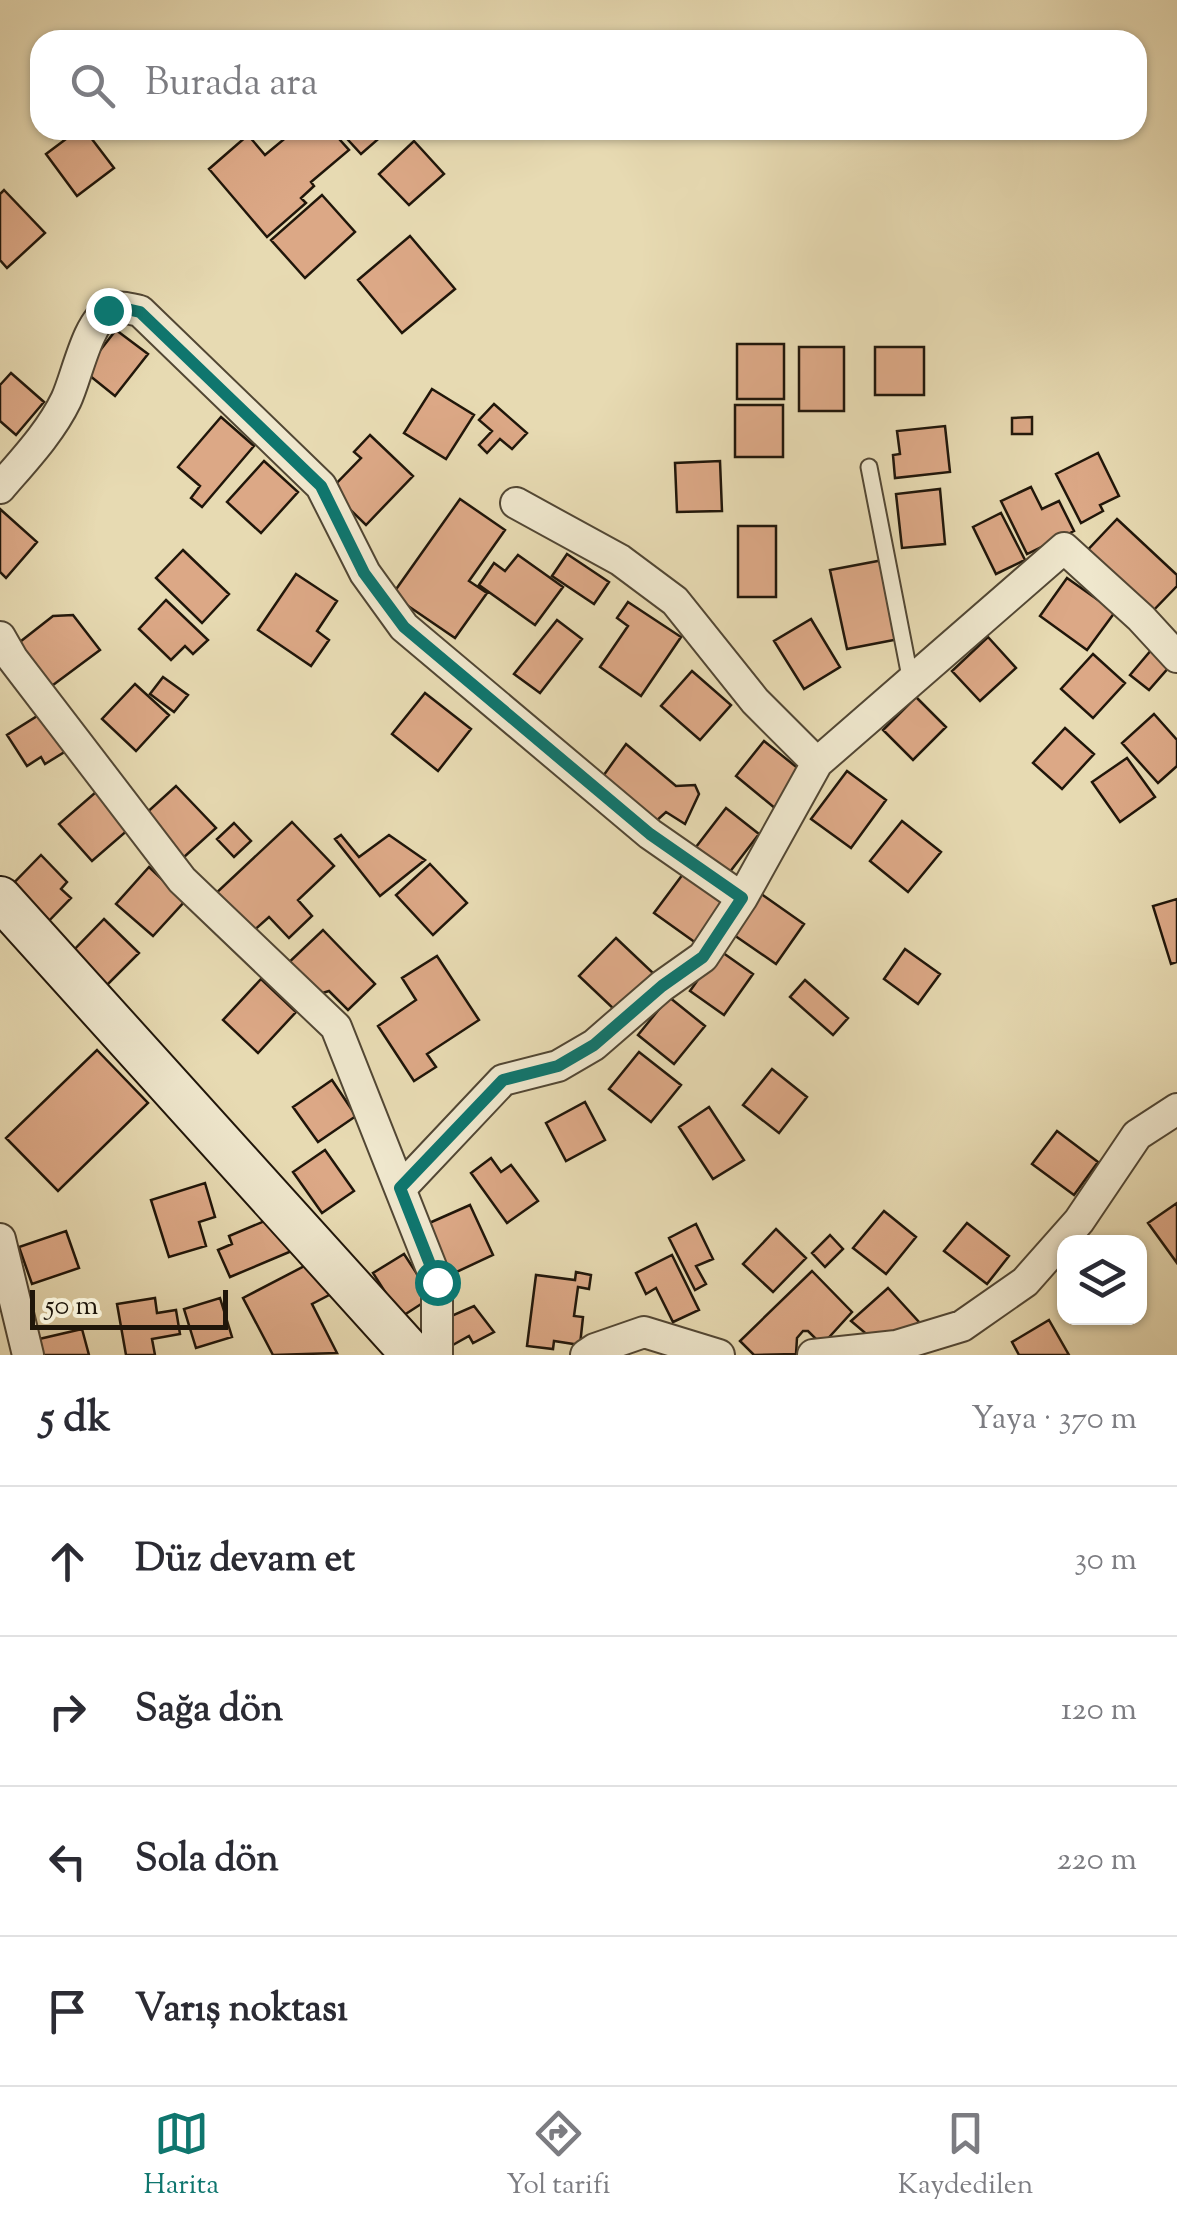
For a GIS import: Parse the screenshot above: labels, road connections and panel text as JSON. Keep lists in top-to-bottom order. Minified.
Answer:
{"scale_bar":"50 m","page":{"search":"Burada ara","scale":"50 m","heading":["5 dk","Yaya · 370 m"],"list":[["Düz devam et","30 m"],["Sağa dön","120 m"],["Sola dön","220 m"],"Varış noktası"],"nav":["Harita","Yol tarifi","Kaydedilen"]}}
